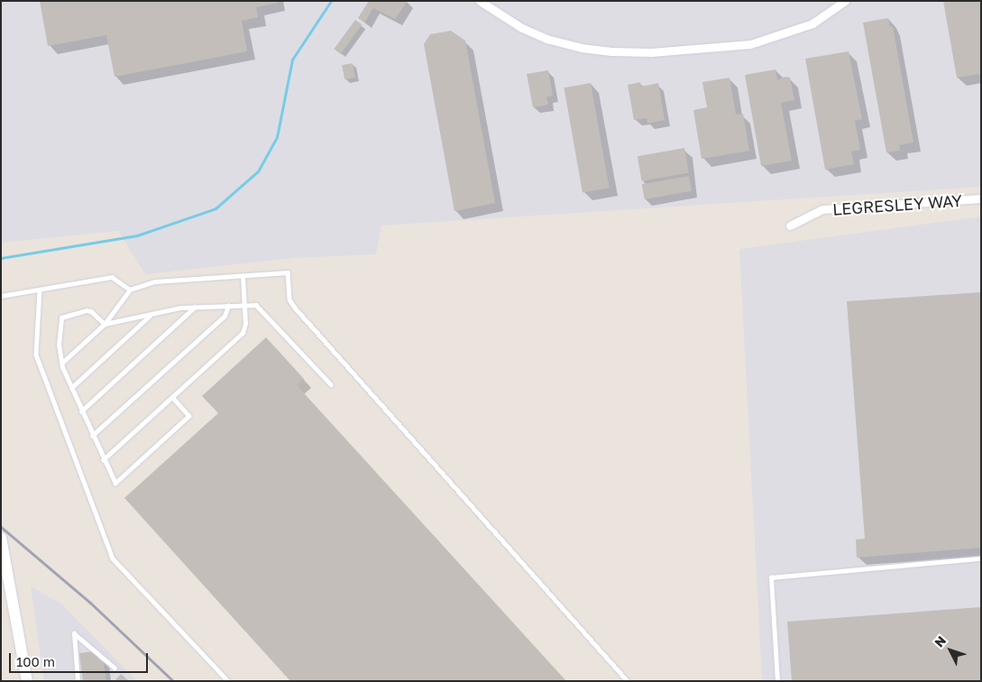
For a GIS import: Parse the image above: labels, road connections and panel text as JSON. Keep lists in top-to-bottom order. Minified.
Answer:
{"streets":{"street":["LEGRESLEY WAY"]},"scale_bar":"100 m","north":"top left"}
